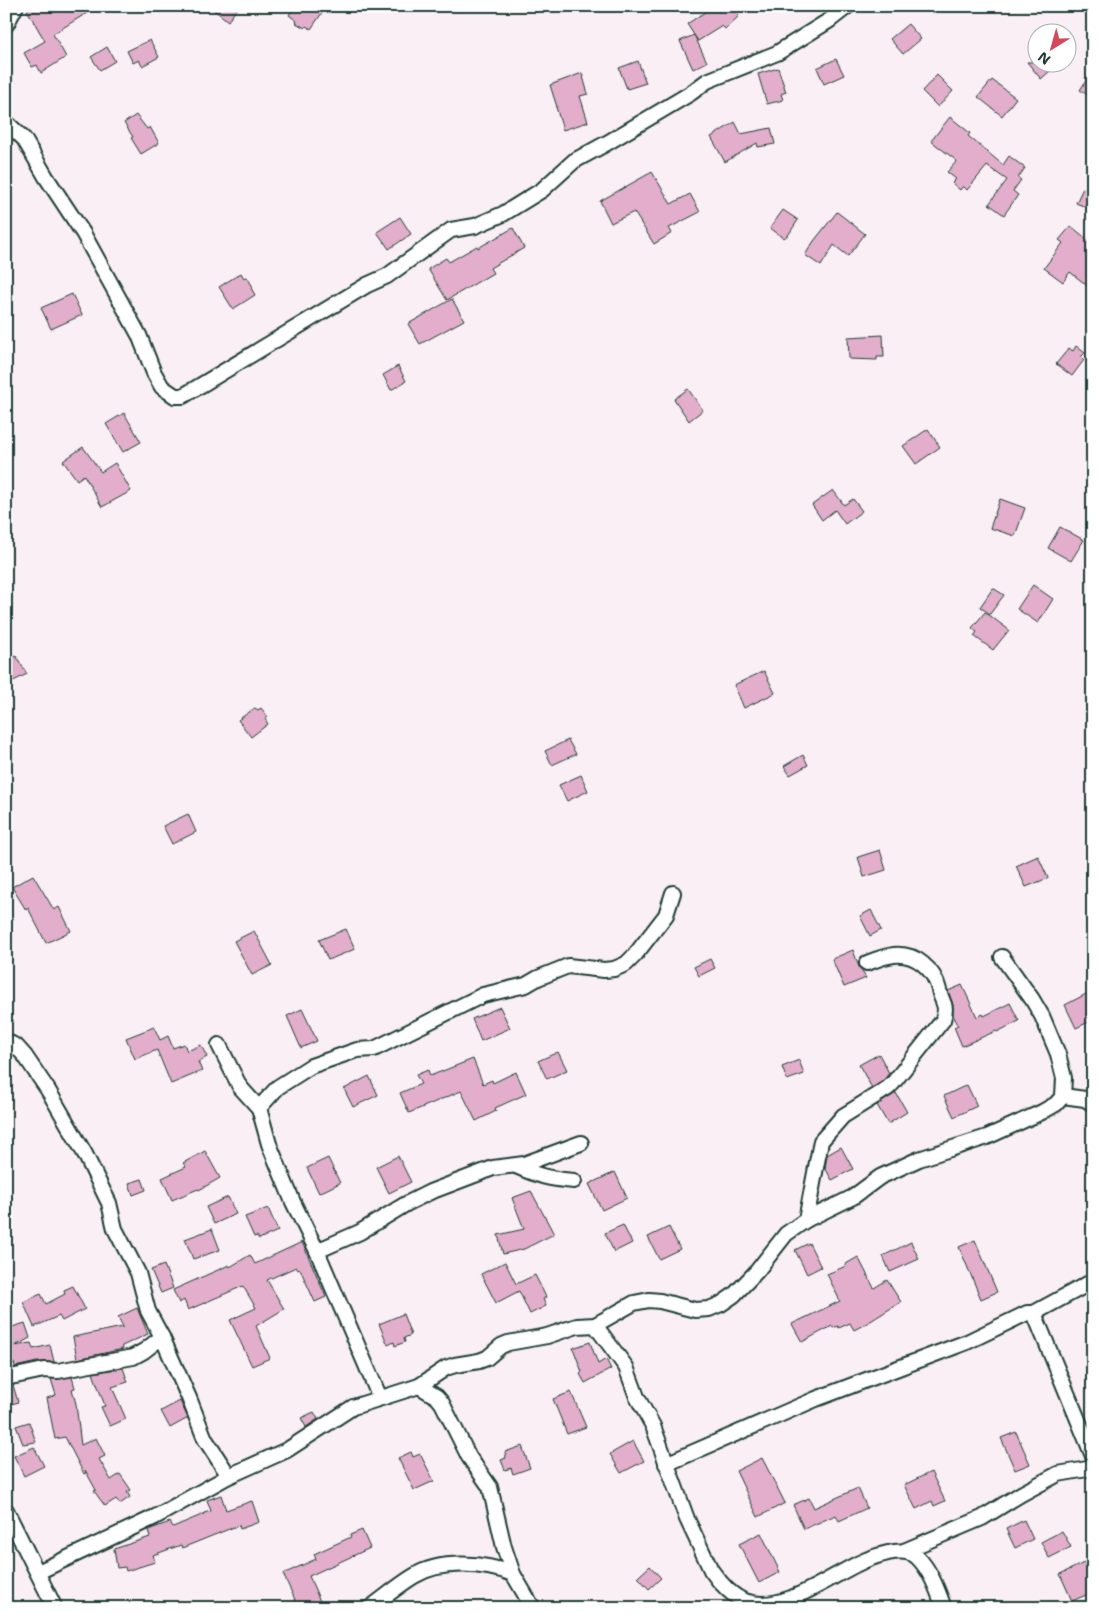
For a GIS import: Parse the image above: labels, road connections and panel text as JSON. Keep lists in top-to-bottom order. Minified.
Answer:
{"north":"bottom left"}
